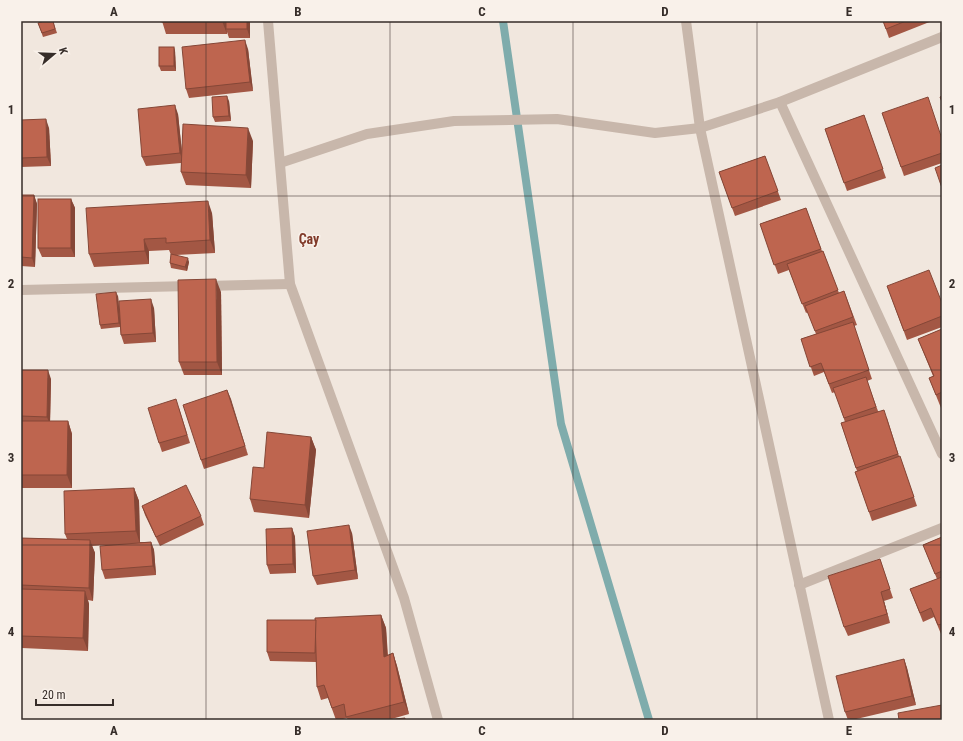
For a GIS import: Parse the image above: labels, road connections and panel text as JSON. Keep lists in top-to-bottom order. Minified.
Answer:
{"districts":["Çay"],"scale_bar":"20 m","north":"right","grid":{"columns":["A","B","C","D","E"],"rows":["1","2","3","4"]}}
